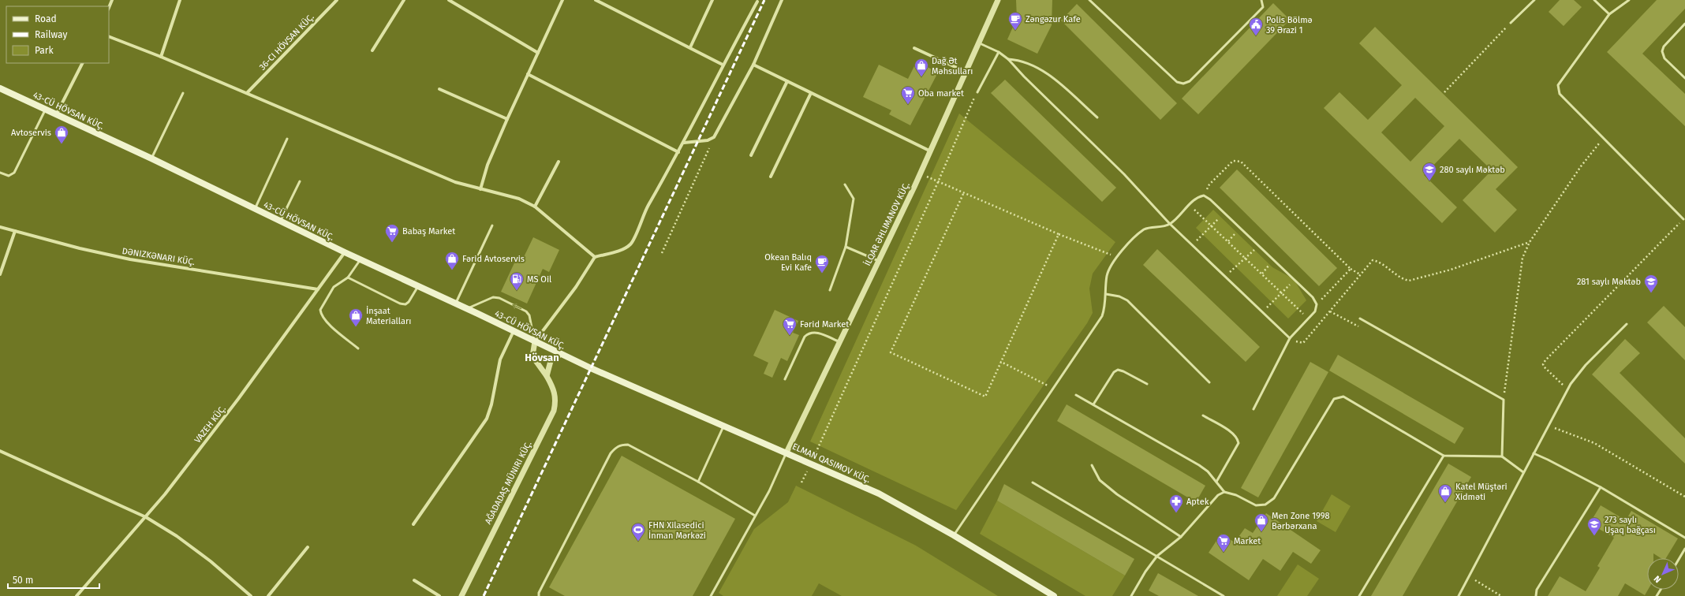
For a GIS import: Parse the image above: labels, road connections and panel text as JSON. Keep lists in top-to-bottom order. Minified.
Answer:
{"streets":{"main road":["43-CÜ HÖVSAN KÜÇ."],"street":["İLQAR ƏHLIMANOV KÜÇ.","VAZEH KÜÇ.","AĞADADAŞ MÜNIRI KÜÇ."]},"crossings":[["43-CÜ HÖVSAN KÜÇ.","İLQAR ƏHLIMANOV KÜÇ."],["43-CÜ HÖVSAN KÜÇ.","VAZEH KÜÇ."],["43-CÜ HÖVSAN KÜÇ.","AĞADADAŞ MÜNIRI KÜÇ."]],"districts":["Hövsan"],"places":{"cafe":["Zəngəzur Kafe","Okean Balıq Evi Kafe"],"public building":["Polis Bölmə 39 Ərazi 1"],"shop":["Dağ Ət Məhsulları","Avtoservis","Fərid Avtoservis","İnşaat Materialları","Katel Müştəri Xidməti","Men Zone 1998 Bərbərxana"],"supermarket":["Oba market","Babaş Market","Fərid Market","Market"],"school or university":["280 saylı Məktəb","281 saylı Məktəb","273 saylı Uşaq bağçası"],"fuel station":["MS Oil"],"pharmacy":["Aptek"],"sports":["FHN Xilasedici İnman Mərkəzi"]},"legend":["Road","Railway","Park"],"scale_bar":"50 m","north":"bottom left"}
